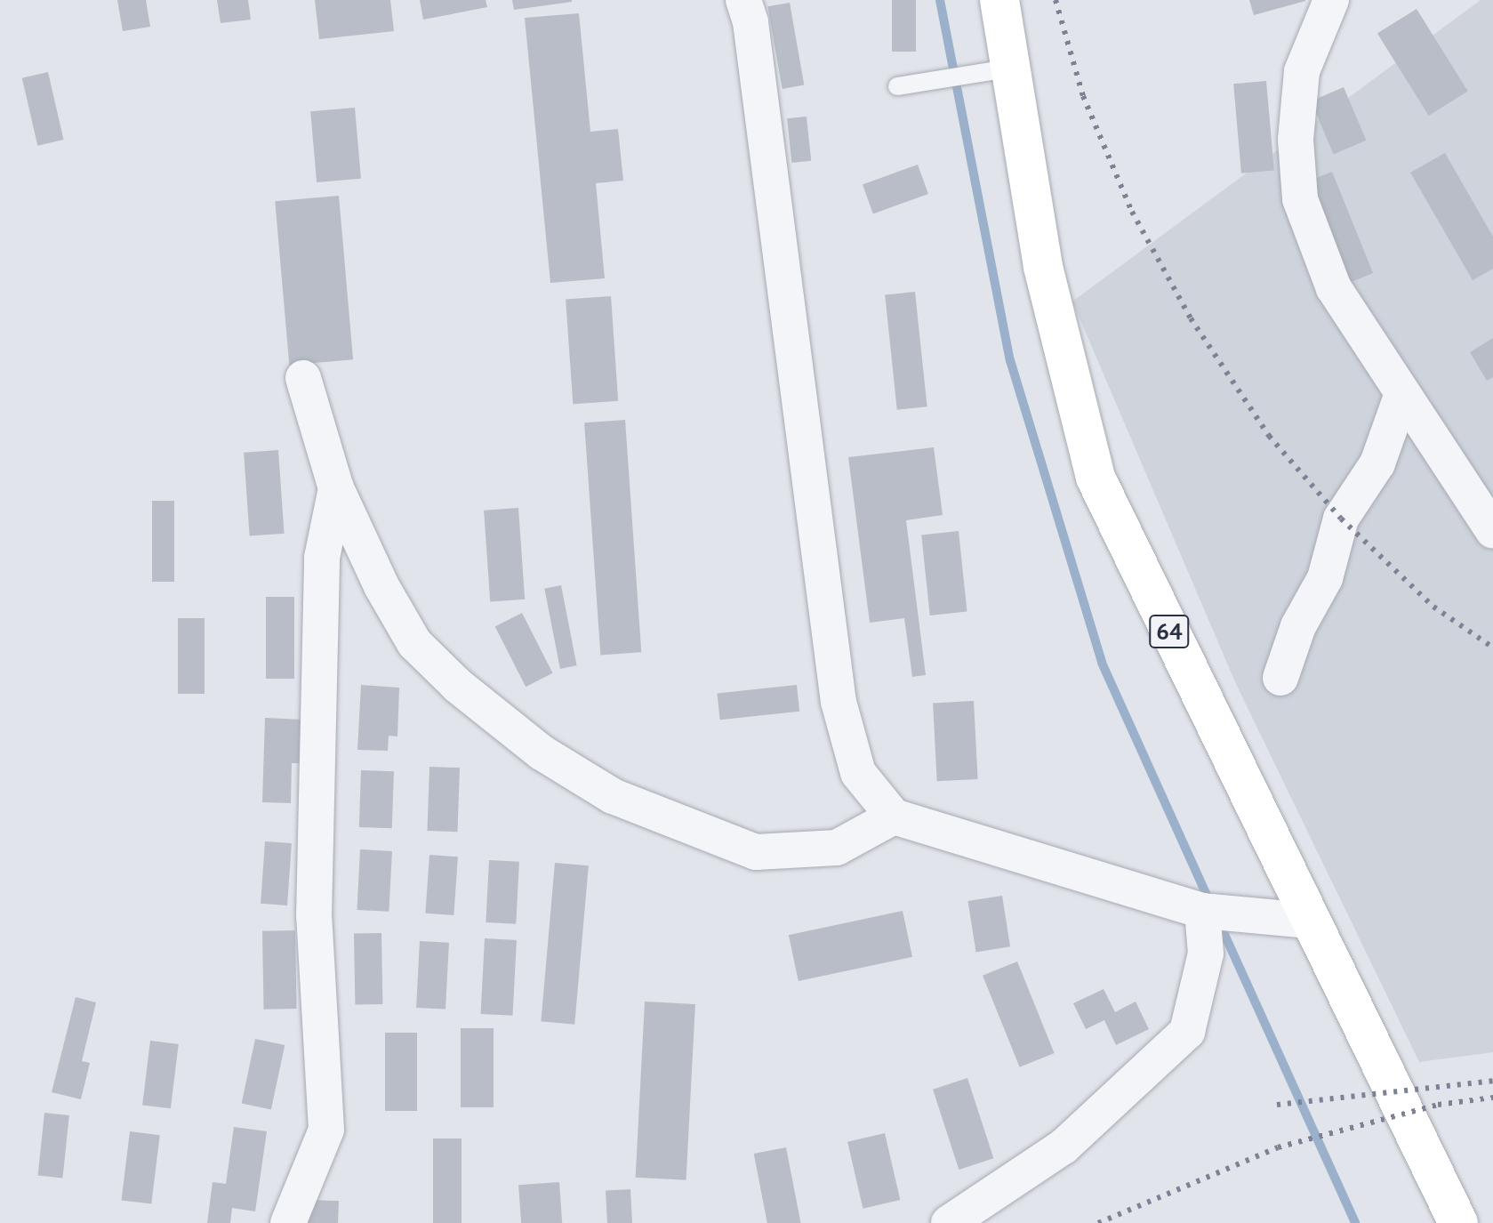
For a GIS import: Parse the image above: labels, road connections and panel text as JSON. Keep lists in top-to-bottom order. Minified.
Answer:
{"streets":{"main road":["64"]}}
